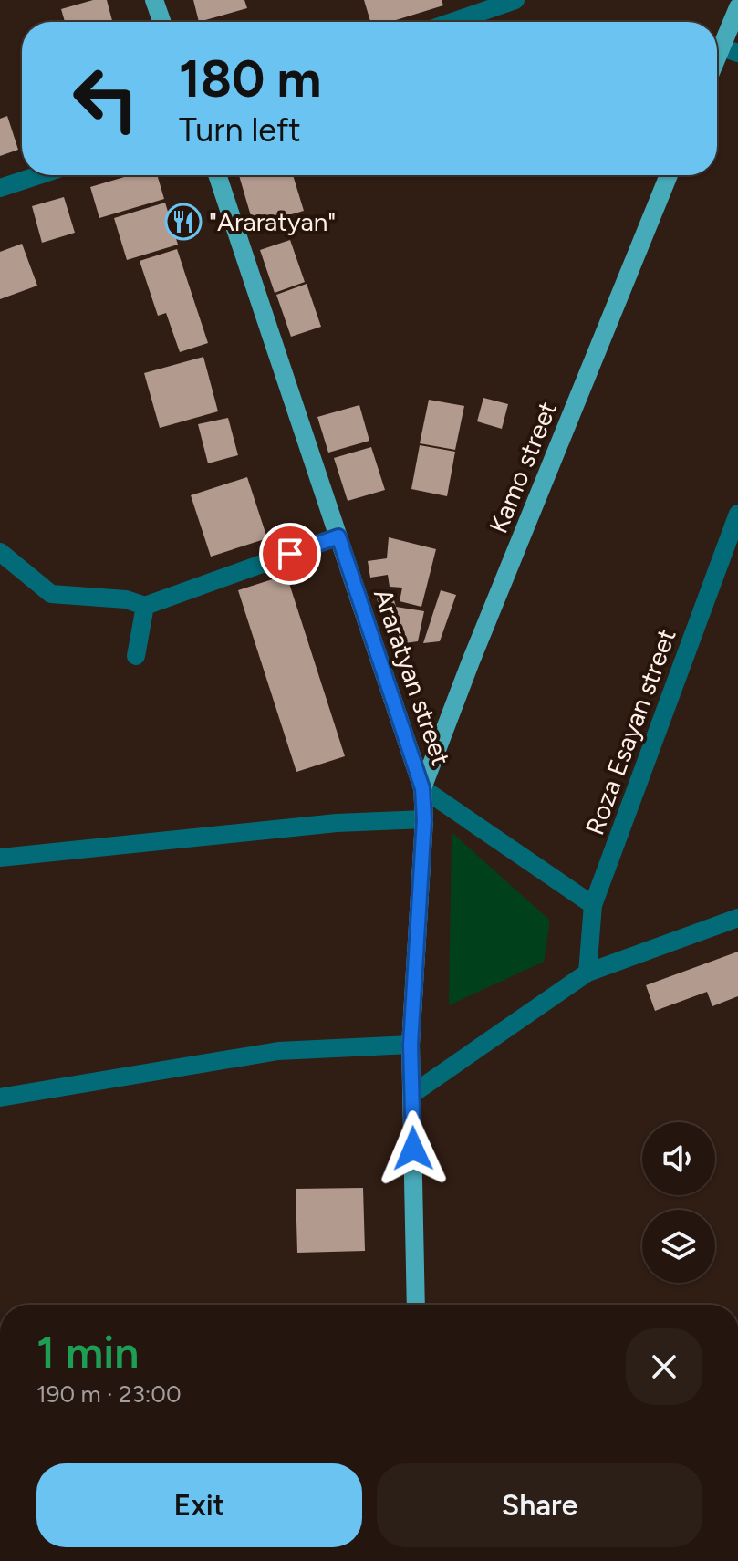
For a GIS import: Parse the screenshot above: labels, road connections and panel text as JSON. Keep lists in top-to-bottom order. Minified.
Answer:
{"streets":{"main road":["Kamo street","Araratyan street"],"street":["Roza Esayan street"]},"crossings":[["Kamo street","Araratyan street"]],"places":{"restaurant":["\"Araratyan\""]},"page":{"turn":["180 m","Turn left"],"heading":["1 min","190 m · 23:00"],"buttons":["Exit","Share"]}}
